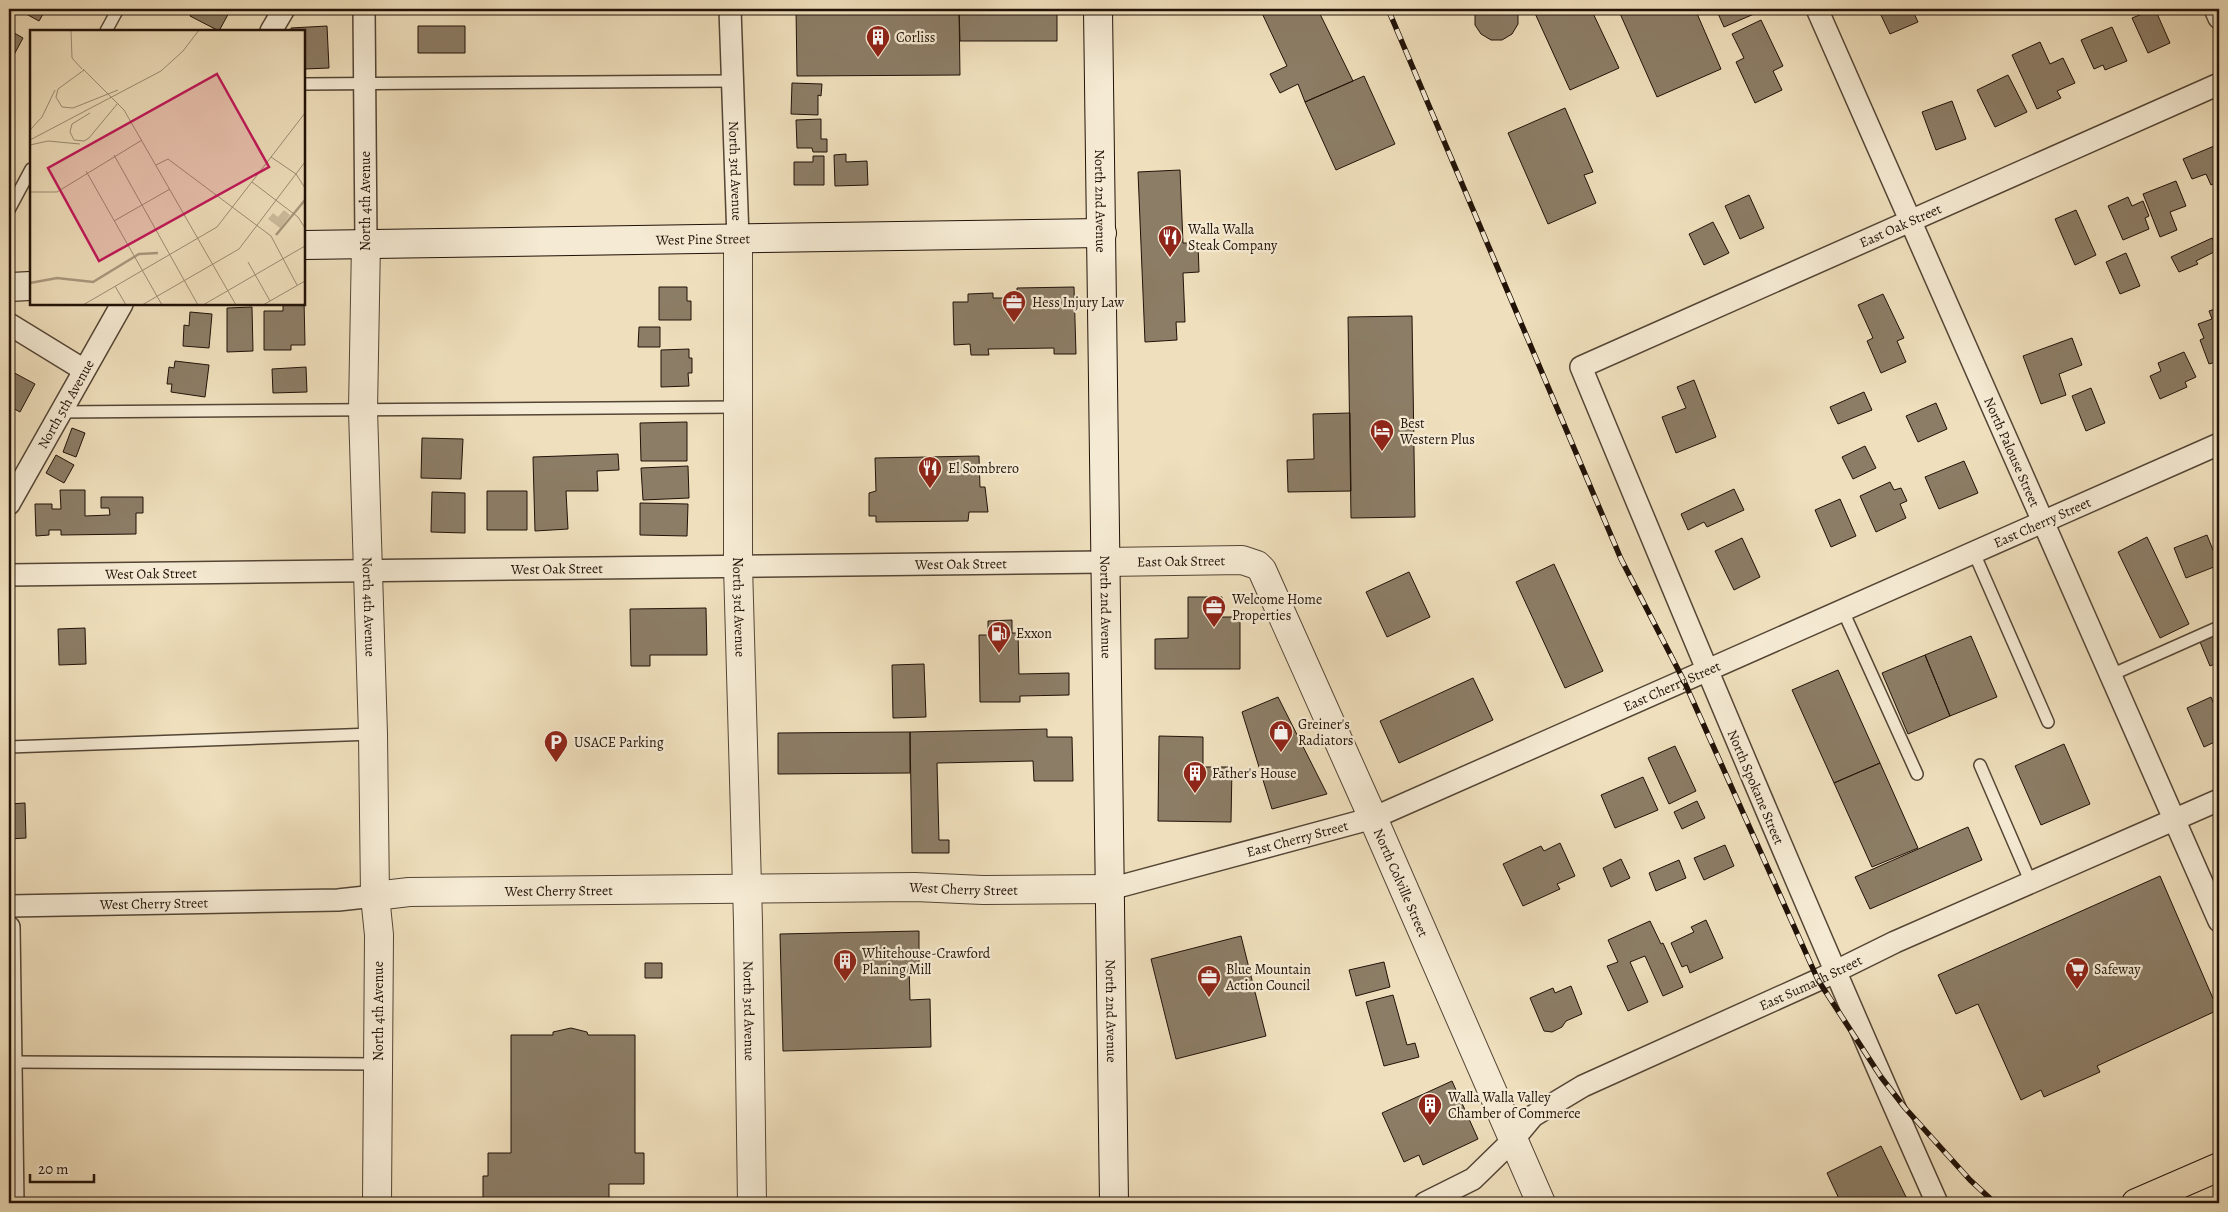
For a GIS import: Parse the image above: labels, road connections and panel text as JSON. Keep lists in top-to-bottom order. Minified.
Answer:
{"streets":{"street":["North 3rd Avenue","North 4th Avenue","North 2nd Avenue","East Oak Street","West Pine Street","North 5th Avenue","North Palouse Street","East Cherry Street","West Oak Street","North Spokane Street","North Colville Street","West Cherry Street","East Sumach Street"]},"crossings":[["North 3rd Avenue","West Pine Street"],["North 3rd Avenue","West Oak Street"],["North 3rd Avenue","West Cherry Street"],["North 4th Avenue","West Pine Street"],["North 4th Avenue","West Oak Street"],["North 4th Avenue","West Cherry Street"],["North 2nd Avenue","East Oak Street"],["North 2nd Avenue","West Pine Street"],["North 2nd Avenue","East Cherry Street"],["North 2nd Avenue","West Oak Street"],["North 2nd Avenue","West Cherry Street"],["East Oak Street","North Palouse Street"],["East Oak Street","West Oak Street"],["East Oak Street","North Spokane Street"],["East Oak Street","North Colville Street"],["North Palouse Street","East Cherry Street"],["North Palouse Street","East Sumach Street"],["East Cherry Street","North Spokane Street"],["East Cherry Street","North Colville Street"],["East Cherry Street","West Cherry Street"],["North Spokane Street","East Sumach Street"],["North Colville Street","East Sumach Street"]],"places":{"building":["Corliss","Father's House","Whitehouse-Crawford Planing Mill","Walla Walla Valley Chamber of Commerce"],"restaurant":["Walla Walla Steak Company","El Sombrero"],"office":["Hess Injury Law","Welcome Home Properties","Blue Mountain Action Council"],"hotel":["Best Western Plus"],"fuel station":["Exxon"],"shop":["Greiner's Radiators"],"parking":["USACE Parking"],"supermarket":["Safeway"]},"scale_bar":"20 m"}
